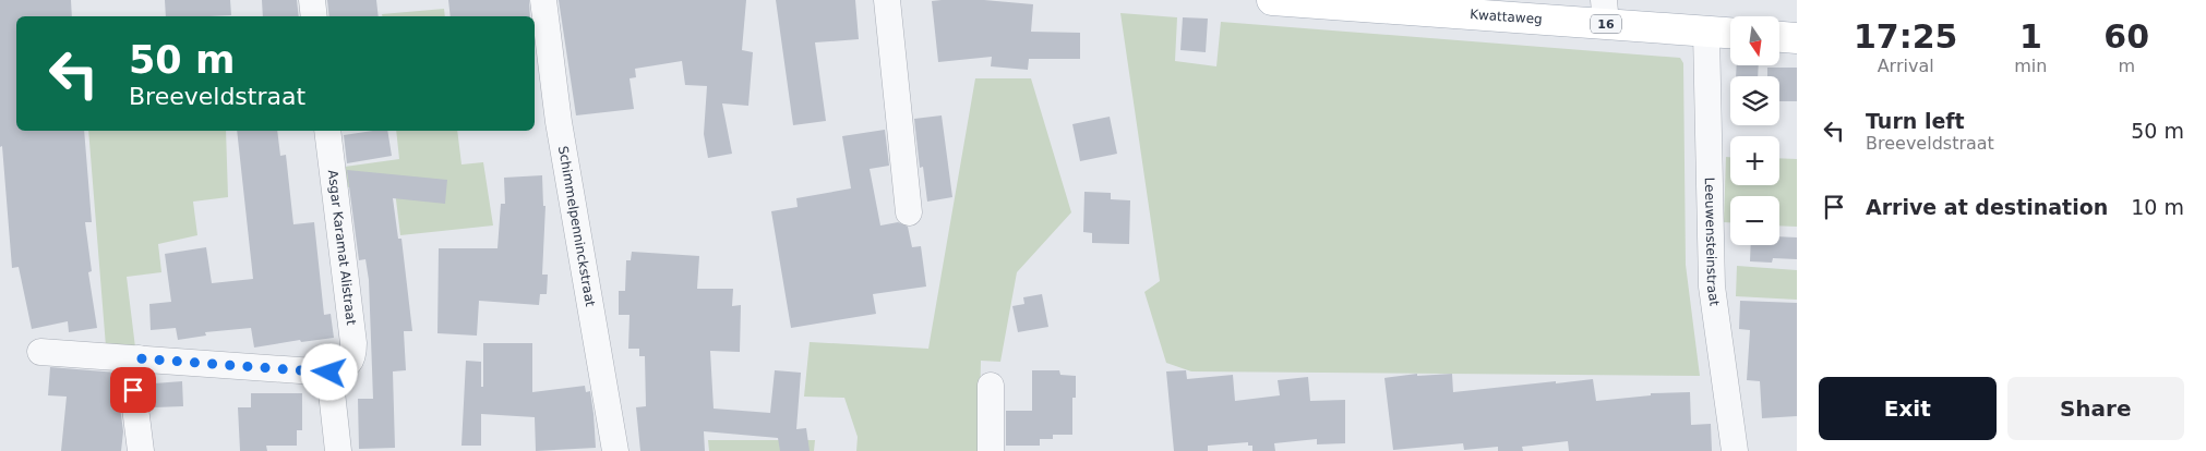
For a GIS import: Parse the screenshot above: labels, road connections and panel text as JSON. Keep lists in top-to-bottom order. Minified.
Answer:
{"streets":{"main road":["Kwattaweg","16"],"street":["Schimmelpenninckstraat","Leeuwensteinstraat","Asgar Karamat Alistraat"]},"crossings":[["Kwattaweg","Leeuwensteinstraat"]],"north":"bottom","page":{"eta":["17:25","Arrival","1","min","60","m"],"map_buttons":["+","−"],"turn":["50 m","Breeveldstraat"],"list":[{"name":"Turn left","note":"Breeveldstraat","value":"50 m"},{"name":"Arrive at destination","value":"10 m"}],"buttons":["Exit","Share"]}}
